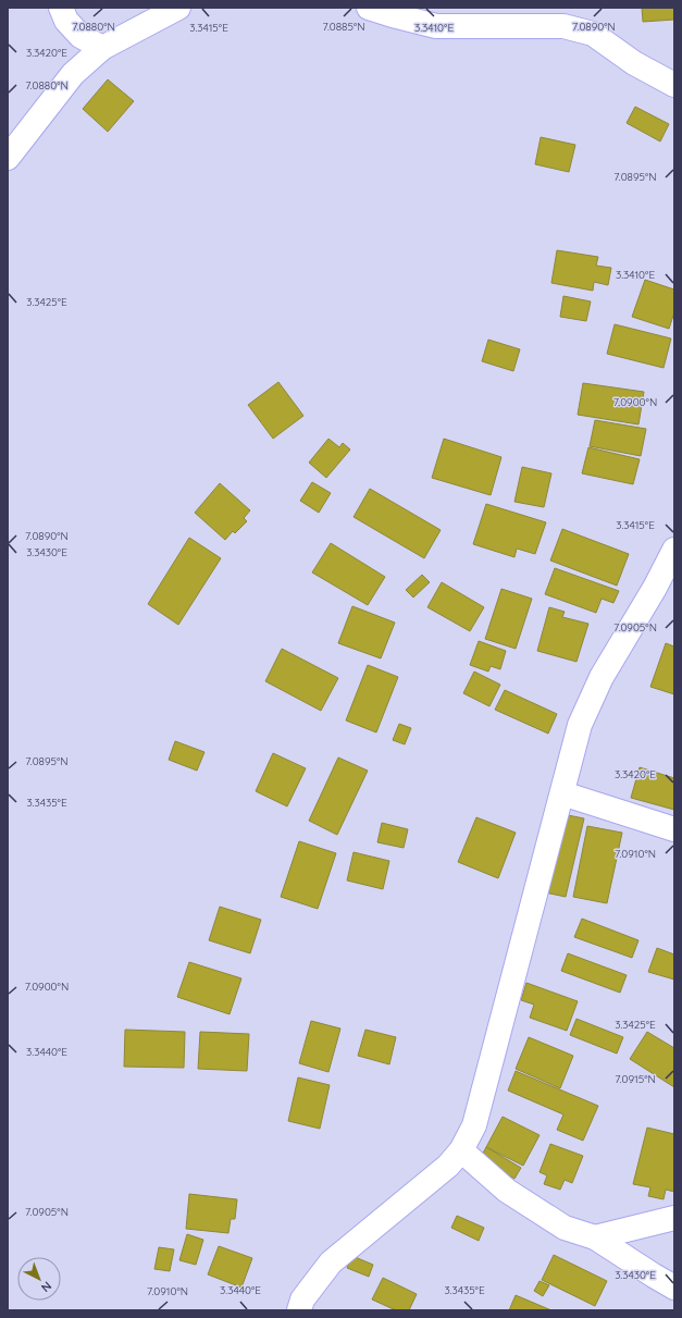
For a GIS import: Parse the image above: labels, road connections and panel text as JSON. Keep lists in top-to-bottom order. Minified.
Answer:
{"north":"bottom right","coordinates":["7.0880°N","7.0885°N","7.0890°N","3.3415°E","3.3410°E","3.3420°E","7.0895°N","3.3425°E","7.0900°N","3.3430°E","7.0905°N","3.3435°E","7.0910°N","3.3440°E","7.0915°N"]}
